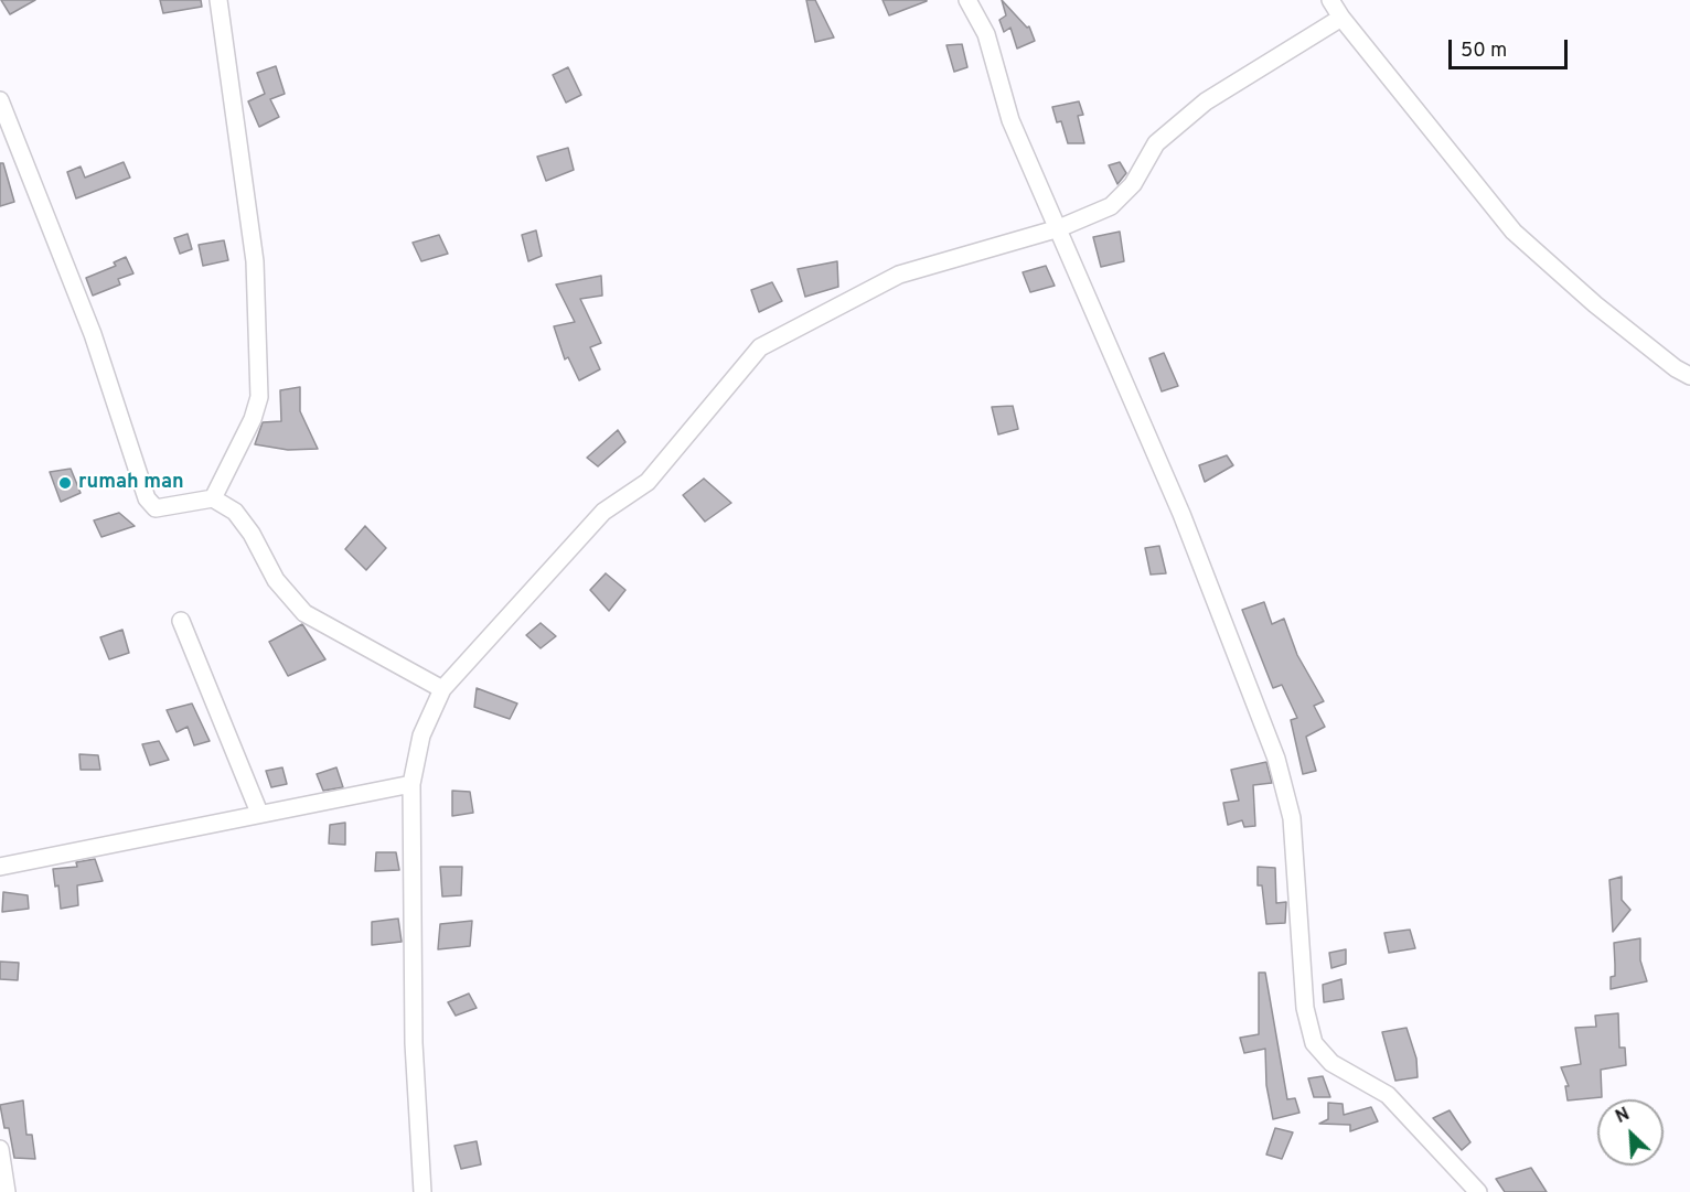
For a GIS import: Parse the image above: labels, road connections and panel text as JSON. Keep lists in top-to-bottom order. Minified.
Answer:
{"places":["rumah man"],"scale_bar":"50 m","north":"top left"}
